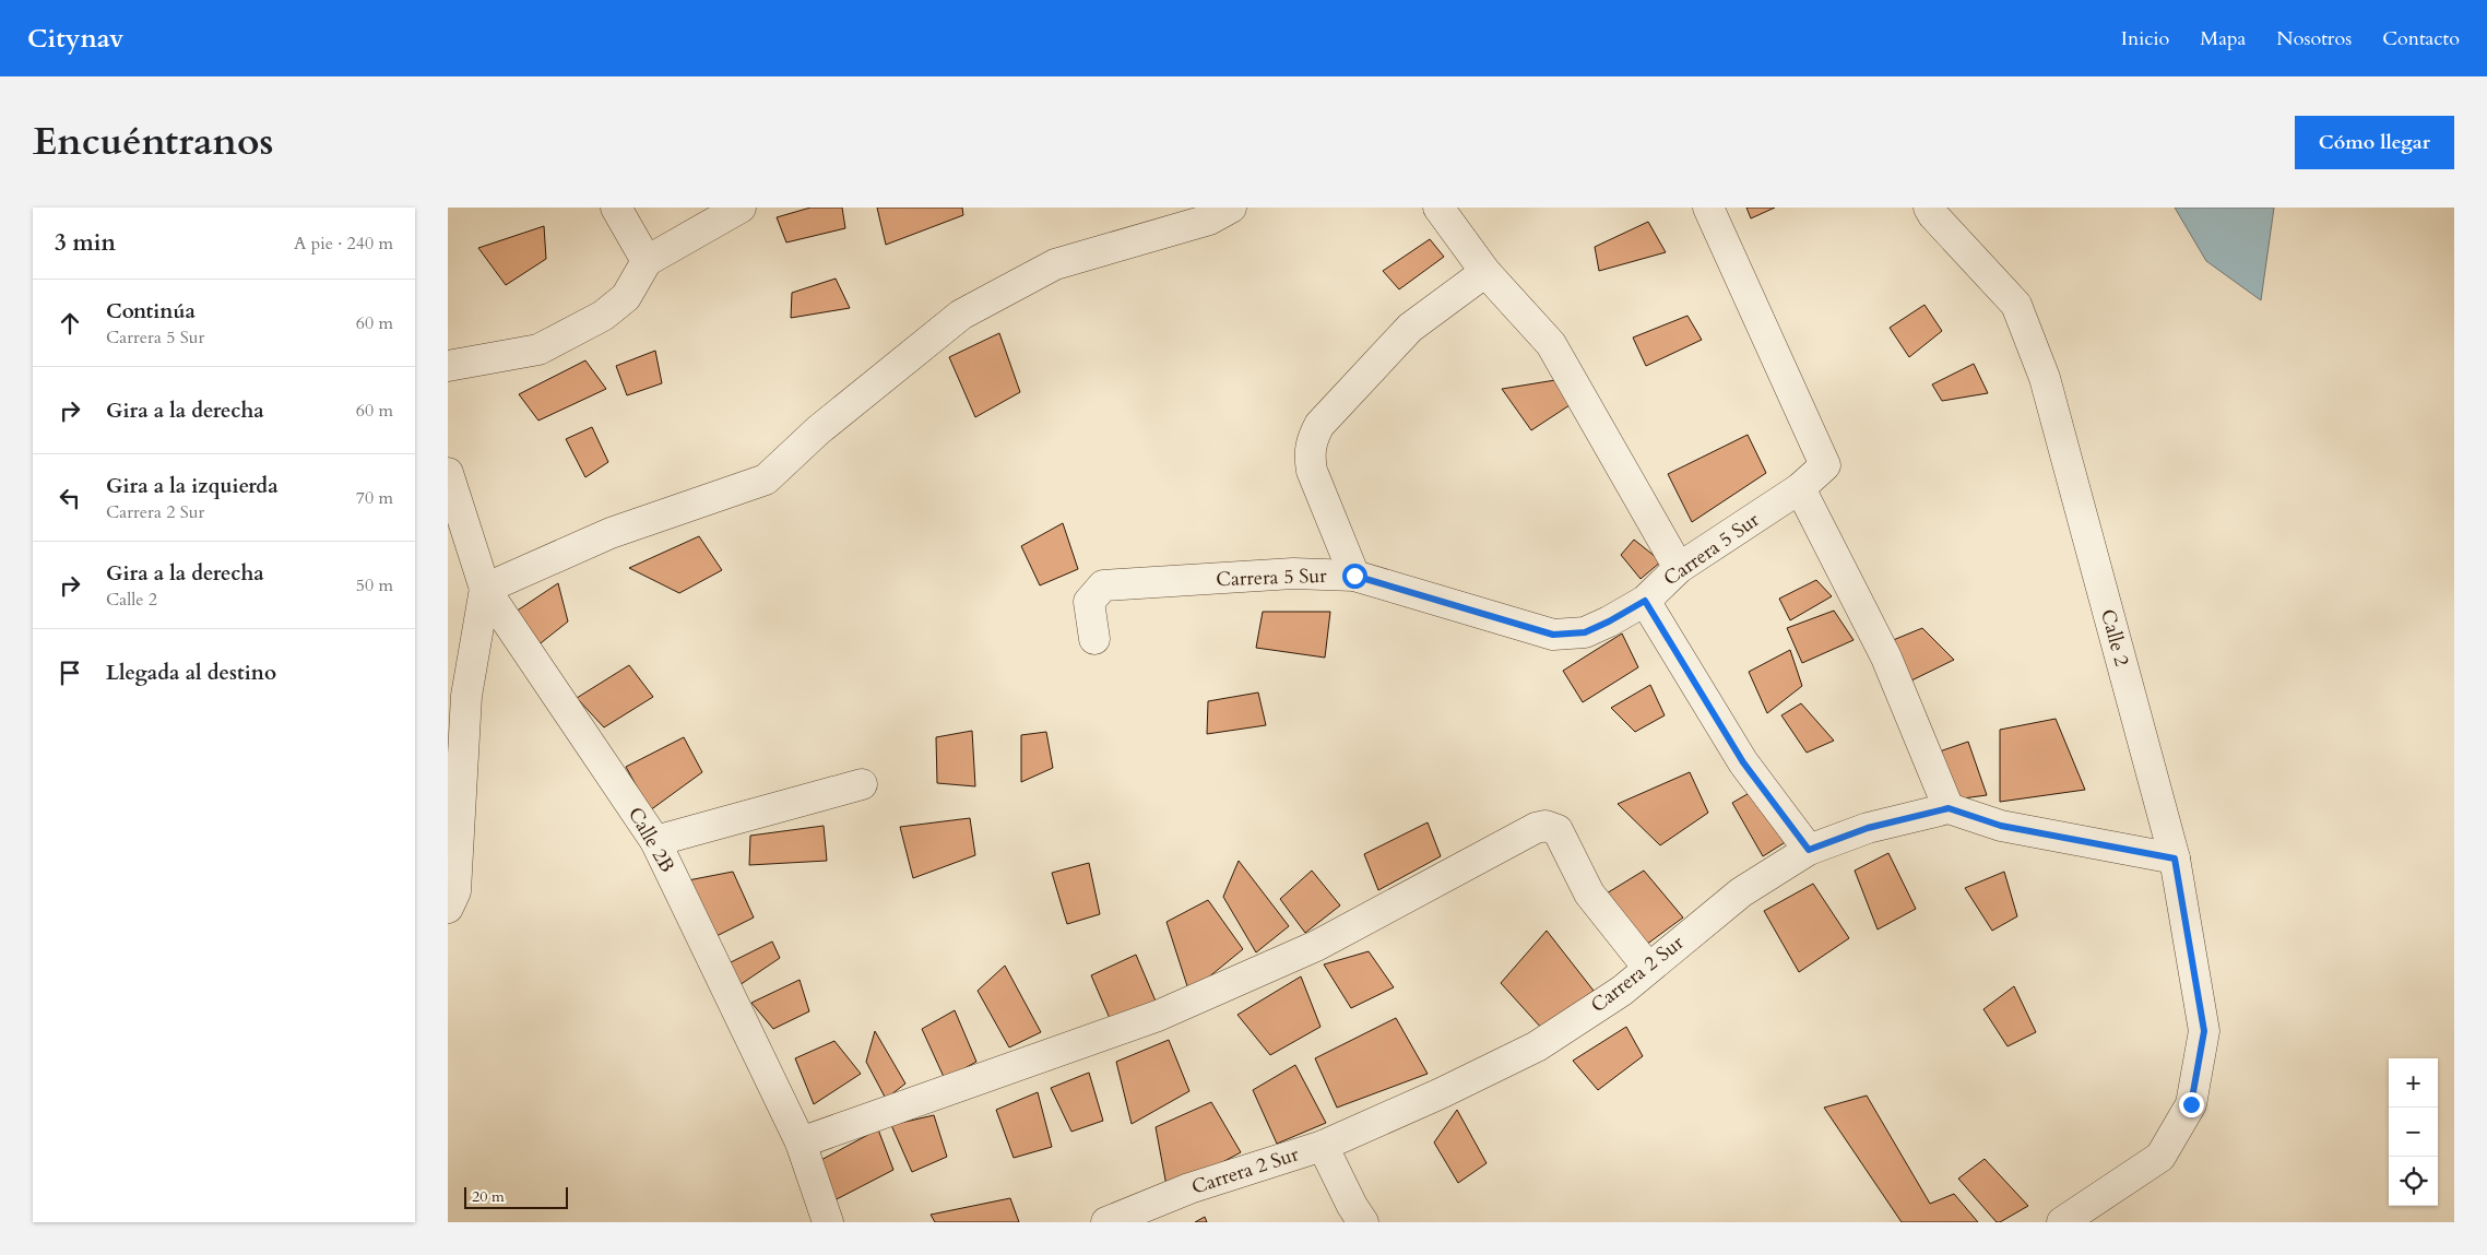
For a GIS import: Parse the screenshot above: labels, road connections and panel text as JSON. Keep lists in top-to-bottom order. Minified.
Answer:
{"streets":{"street":["Carrera 5 Sur","Calle 2","Calle 2B","Carrera 2 Sur"]},"scale_bar":"20 m","page":{"header":"Citynav","nav":["Inicio","Mapa","Nosotros","Contacto"],"title":"Encuéntranos","buttons":"Cómo llegar","heading":["3 min","A pie · 240 m"],"list":[["Continúa","Carrera 5 Sur","60 m"],["Gira a la derecha","60 m"],["Gira a la izquierda","Carrera 2 Sur","70 m"],["Gira a la derecha","Calle 2","50 m"],"Llegada al destino"],"map_buttons":["+","−"],"scale":"20 m"}}
